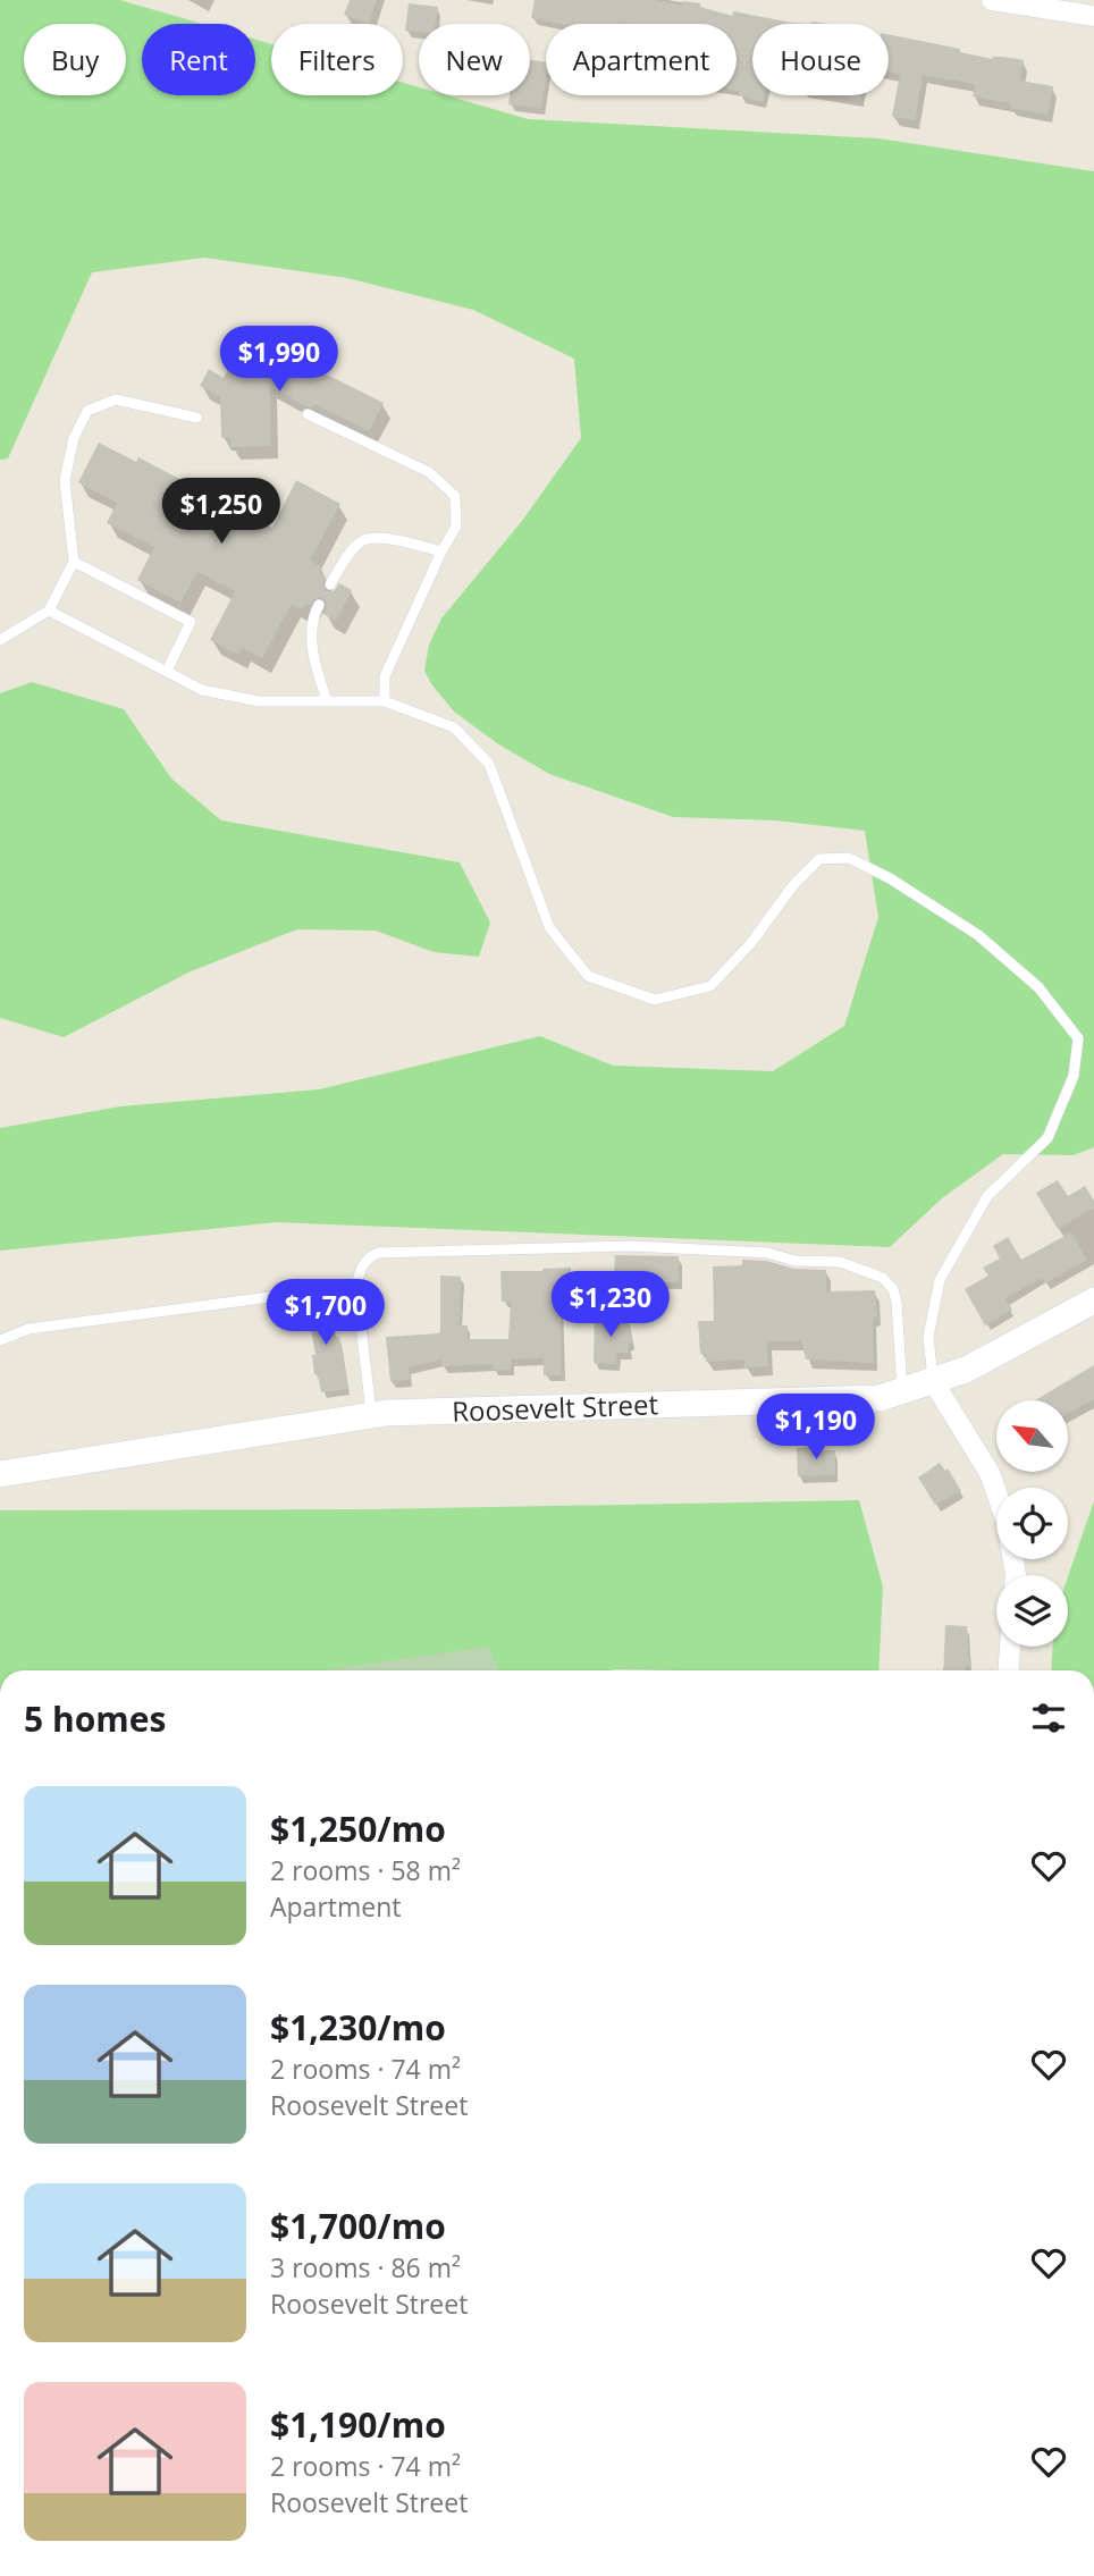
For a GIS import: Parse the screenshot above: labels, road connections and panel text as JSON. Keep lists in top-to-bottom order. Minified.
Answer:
{"streets":{"street":["Roosevelt Street"]},"north":"top left","page":{"chip":["Buy","Rent","Filters","New","Apartment","House"],"price":["$1,990","$1,250","$1,230","$1,700","$1,190"],"heading":"5 homes","list":[{"name":"$1,250/mo","note":"2 rooms · 58 m² · Apartment"},{"name":"$1,230/mo","note":"2 rooms · 74 m² · Roosevelt Street"},{"name":"$1,700/mo","note":"3 rooms · 86 m² · Roosevelt Street"},{"name":"$1,190/mo","note":"2 rooms · 74 m² · Roosevelt Street"}]}}
